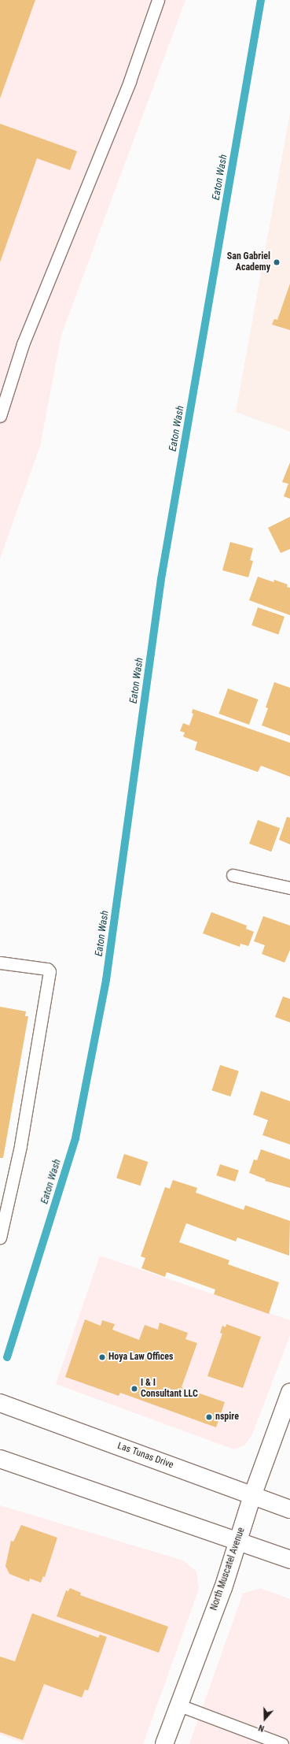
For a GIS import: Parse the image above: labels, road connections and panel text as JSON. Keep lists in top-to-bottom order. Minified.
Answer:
{"streets":{"main road":["Las Tunas Drive","North Muscatel Avenue"]},"crossings":[["Las Tunas Drive","North Muscatel Avenue"]],"water":["Eaton Wash"],"places":["San Gabriel Academy","Hoya Law Offices","I & I Consultant LLC","nspire"],"north":"bottom"}
